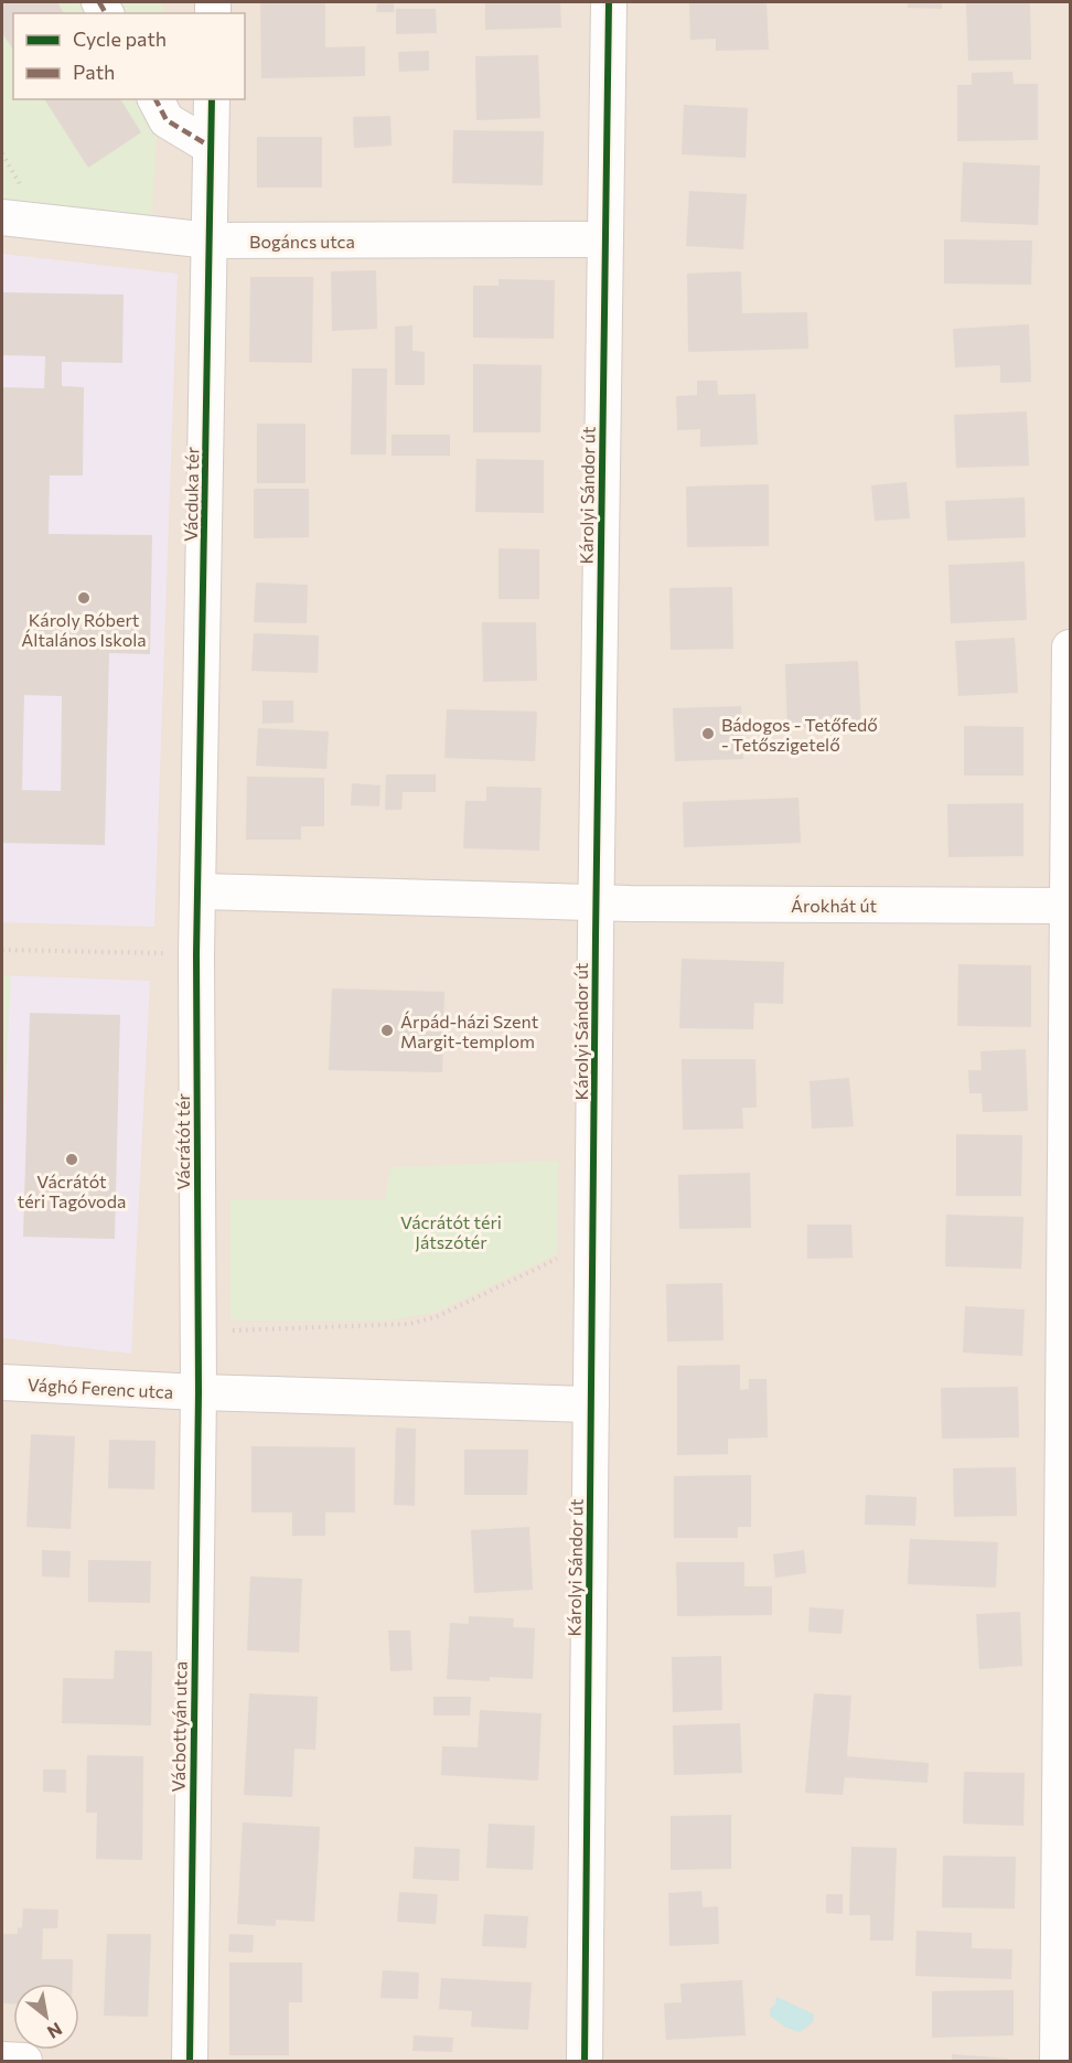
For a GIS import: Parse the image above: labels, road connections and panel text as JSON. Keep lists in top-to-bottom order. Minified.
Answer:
{"streets":{"street":["Bogáncs utca","Vácduka tér","Károlyi Sándor út","Árokhát út","Vácrátót tér","Vághó Ferenc utca","Vácbottyán utca"]},"crossings":[["Bogáncs utca","Vácduka tér"],["Bogáncs utca","Károlyi Sándor út"],["Vácduka tér","Vácrátót tér"],["Károlyi Sándor út","Árokhát út"],["Vácrátót tér","Vághó Ferenc utca"],["Vácrátót tér","Vácbottyán utca"],["Vághó Ferenc utca","Vácbottyán utca"]],"parks":["Vácrátót téri Játszótér"],"places":["Károly Róbert Általános Iskola","Bádogos - Tetőfedő - Tetőszigetelő","Árpád-házi Szent Margit-templom","Vácrátót téri Tagóvoda"],"legend":["Cycle path","Path"],"north":"bottom right"}
